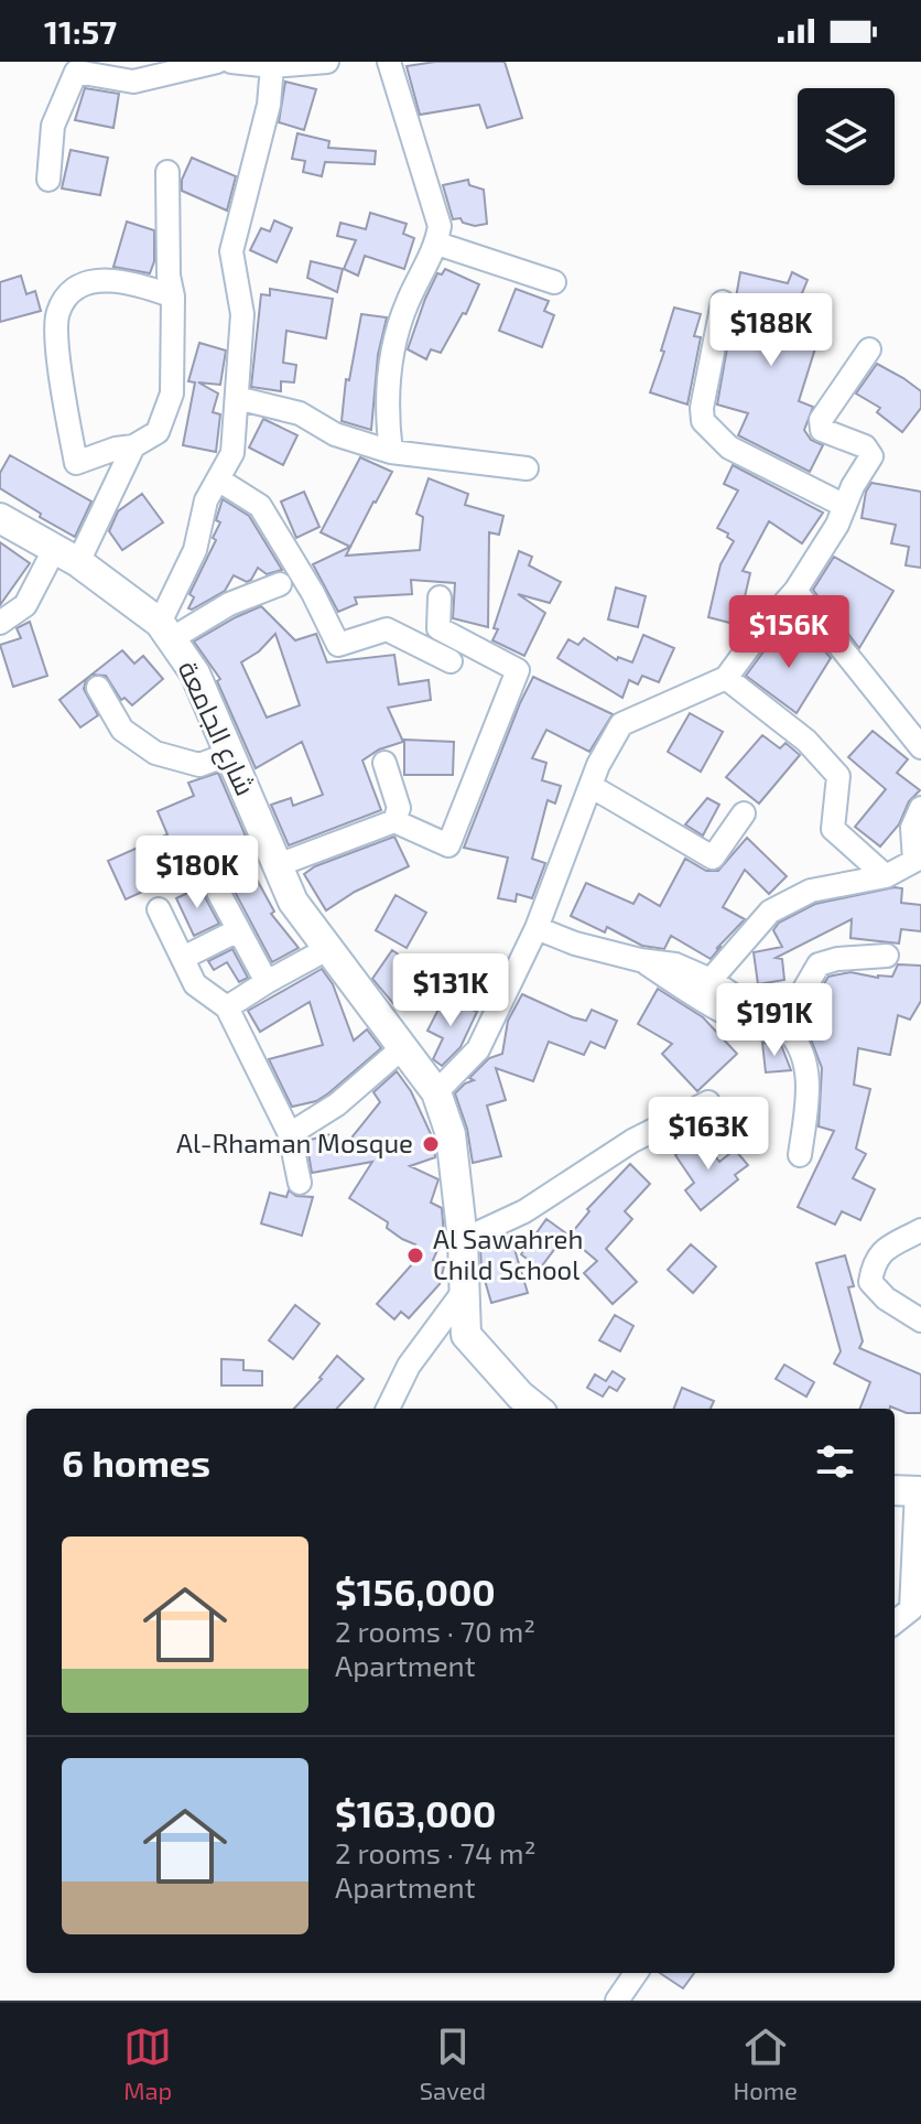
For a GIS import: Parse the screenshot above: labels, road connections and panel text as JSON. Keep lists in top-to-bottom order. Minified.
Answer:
{"streets":{"main road":["شارع الجامعة"]},"places":["Al-Rhaman Mosque","Al Sawahreh Child School"],"page":{"status":"11:57","price":["$188K","$156K","$180K","$131K","$191K","$163K"],"heading":"6 homes","list":[{"name":"$156,000","note":"2 rooms · 70 m² · Apartment"},{"name":"$163,000","note":"2 rooms · 74 m² · Apartment"}],"tabs":["Map","Saved","Home"]}}
